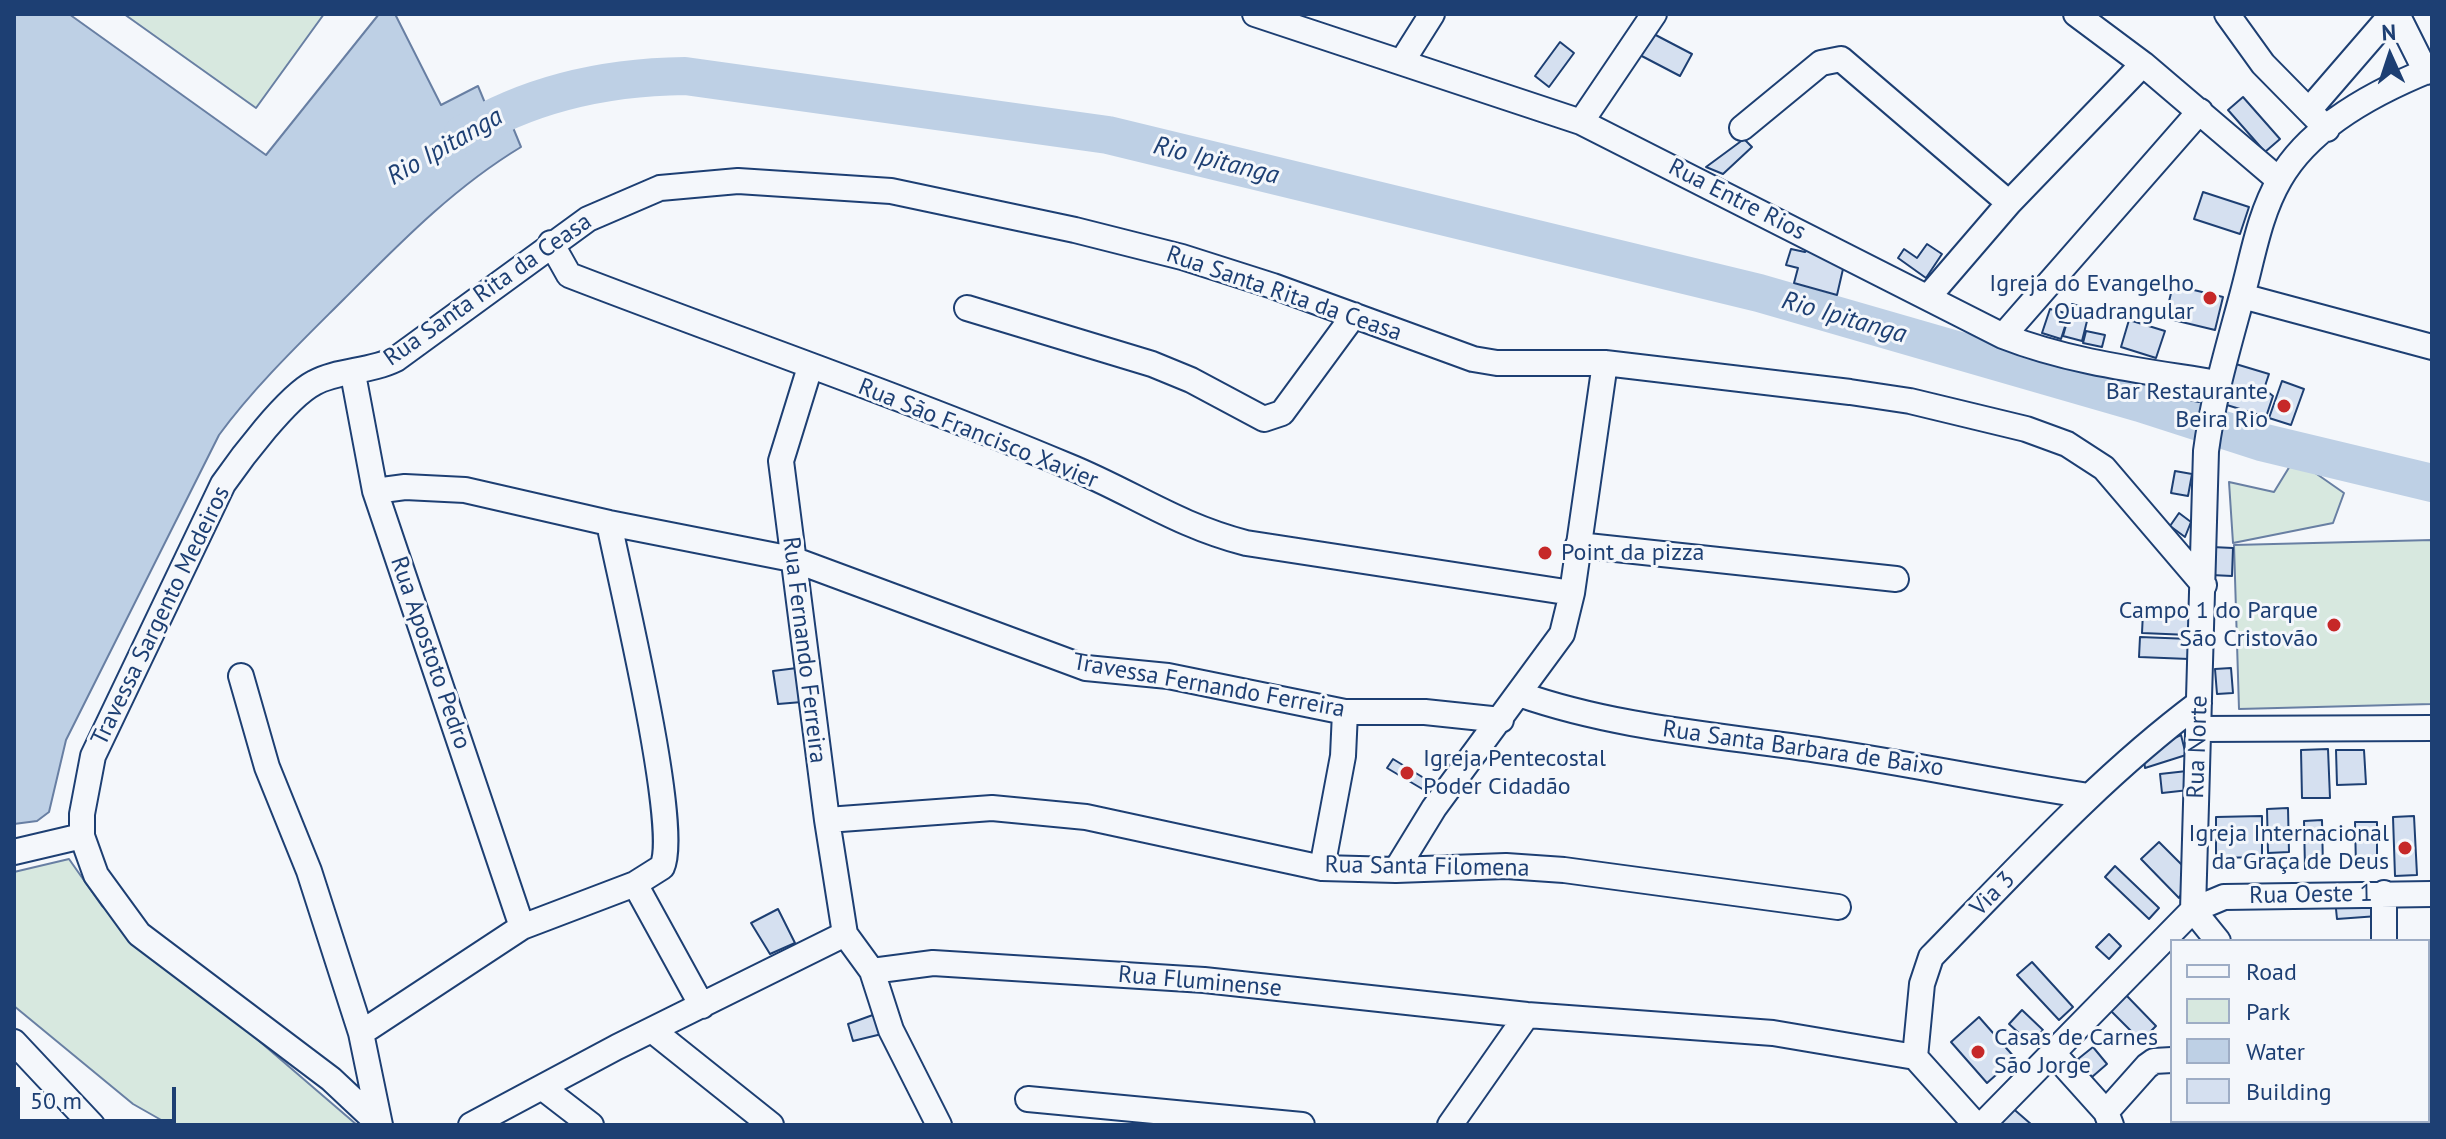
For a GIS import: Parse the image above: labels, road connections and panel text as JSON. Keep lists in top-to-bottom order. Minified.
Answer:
{"streets":{"street":["Rua Entre Rios","Rua Santa Rita da Ceasa","Rua São Francisco Xavier","Travessa Sargento Medeiros","Rua Fernando Ferreira","Rua Apostoto Pedro","Travessa Fernando Ferreira","Rua Norte","Rua Santa Barbara de Baixo","Rua Santa Filomena","Via 3","Rua Oeste 1","Rua Fluminense"]},"crossings":[["Rua Entre Rios","Rua Norte"],["Rua Santa Rita da Ceasa","Rua São Francisco Xavier"],["Rua Santa Rita da Ceasa","Travessa Sargento Medeiros"],["Rua Santa Rita da Ceasa","Rua Apostoto Pedro"],["Rua Santa Rita da Ceasa","Rua Norte"],["Rua São Francisco Xavier","Rua Fernando Ferreira"],["Travessa Sargento Medeiros","Rua Apostoto Pedro"],["Rua Fernando Ferreira","Travessa Fernando Ferreira"],["Rua Fernando Ferreira","Rua Santa Filomena"],["Rua Apostoto Pedro","Travessa Fernando Ferreira"],["Rua Norte","Via 3"],["Rua Norte","Rua Oeste 1"],["Rua Santa Barbara de Baixo","Via 3"],["Via 3","Rua Fluminense"]],"water":["Rio Ipitanga"],"places":["Igreja do Evangelho Quadrangular","Bar Restaurante Beira Rio","Point da pizza","Campo 1 do Parque São Cristovão","Igreja Pentecostal Poder Cidadão","Igreja Internacional da Graça de Deus","Casas de Carnes São Jorge"],"legend":["Road","Park","Water","Building"],"scale_bar":"50 m","north":"top"}
